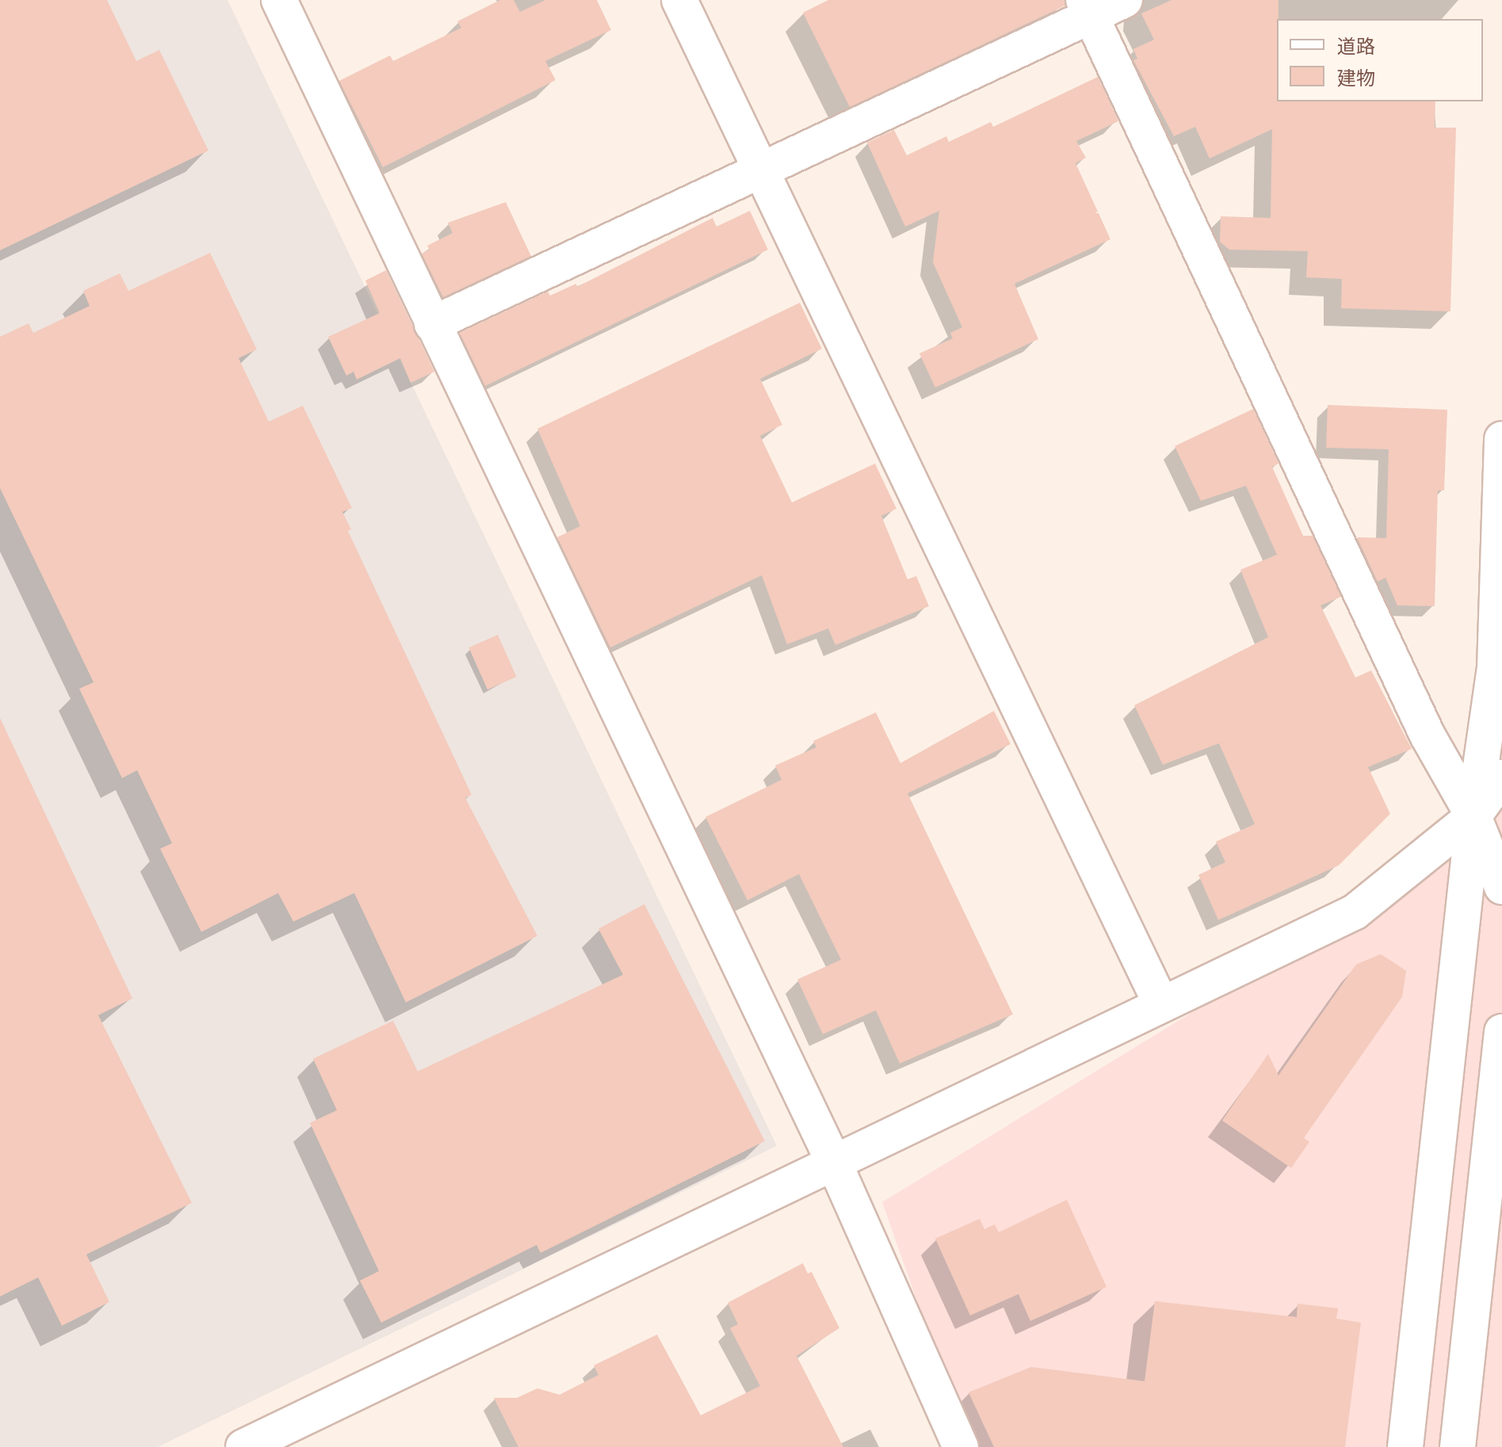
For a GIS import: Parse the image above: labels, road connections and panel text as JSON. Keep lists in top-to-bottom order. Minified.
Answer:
{"legend":["道路","建物"]}
